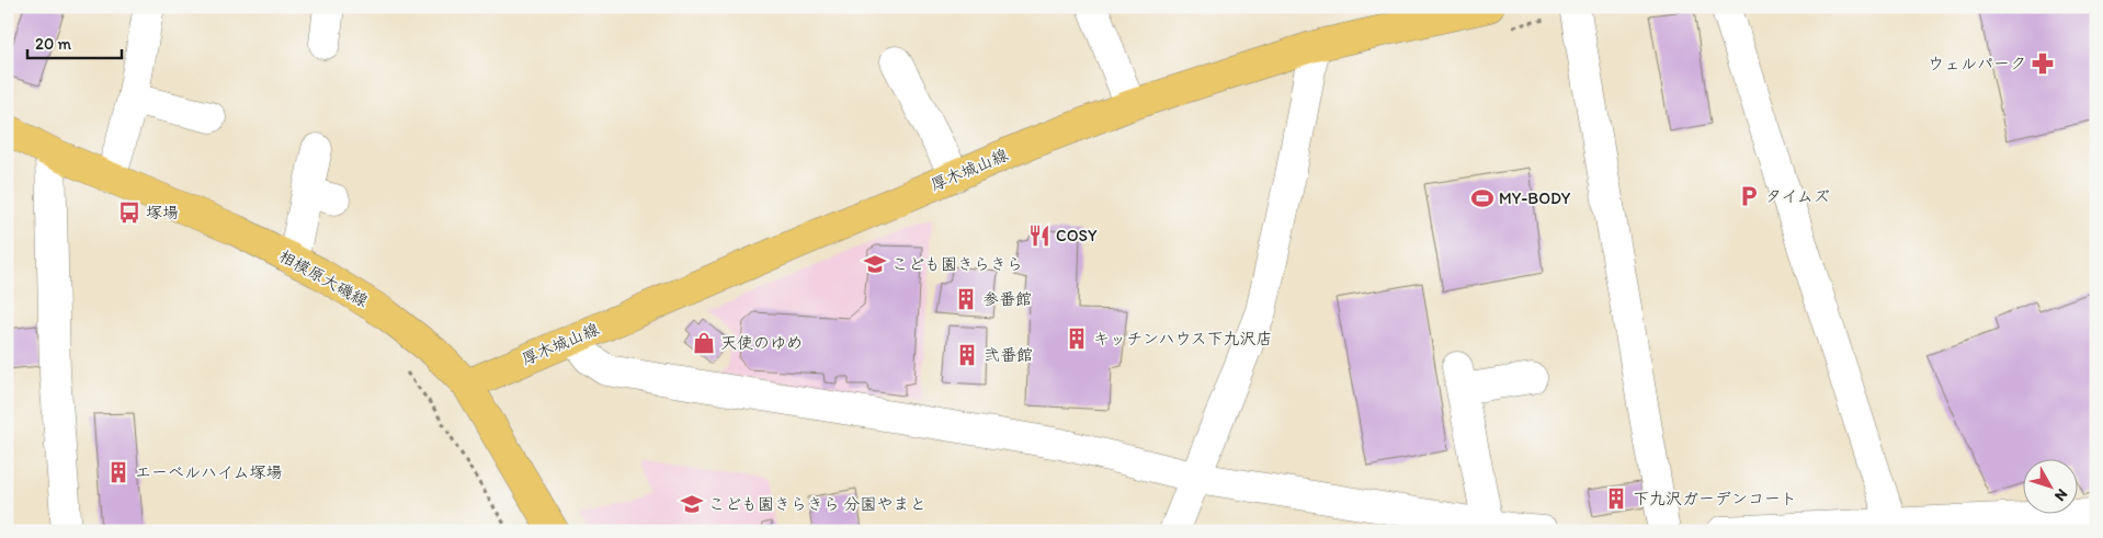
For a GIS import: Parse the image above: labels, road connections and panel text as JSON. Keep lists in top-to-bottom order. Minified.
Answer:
{"streets":{"main road":["厚木城山線","相模原大磯線"]},"crossings":[["厚木城山線","相模原大磯線"]],"places":{"pharmacy":["ウェルパーク"],"parking":["タイムズ"],"sports":["MY-BODY"],"bus stop":["塚場"],"restaurant":["COSY"],"school or university":["こども園きらきら","こども園きらきら 分園やまと"],"building":["参番館","キッチンハウス下九沢店","弐番館","エーベルハイム塚場","下九沢ガーデンコート"],"shop":["天使のゆめ"]},"scale_bar":"20 m","north":"bottom right"}
